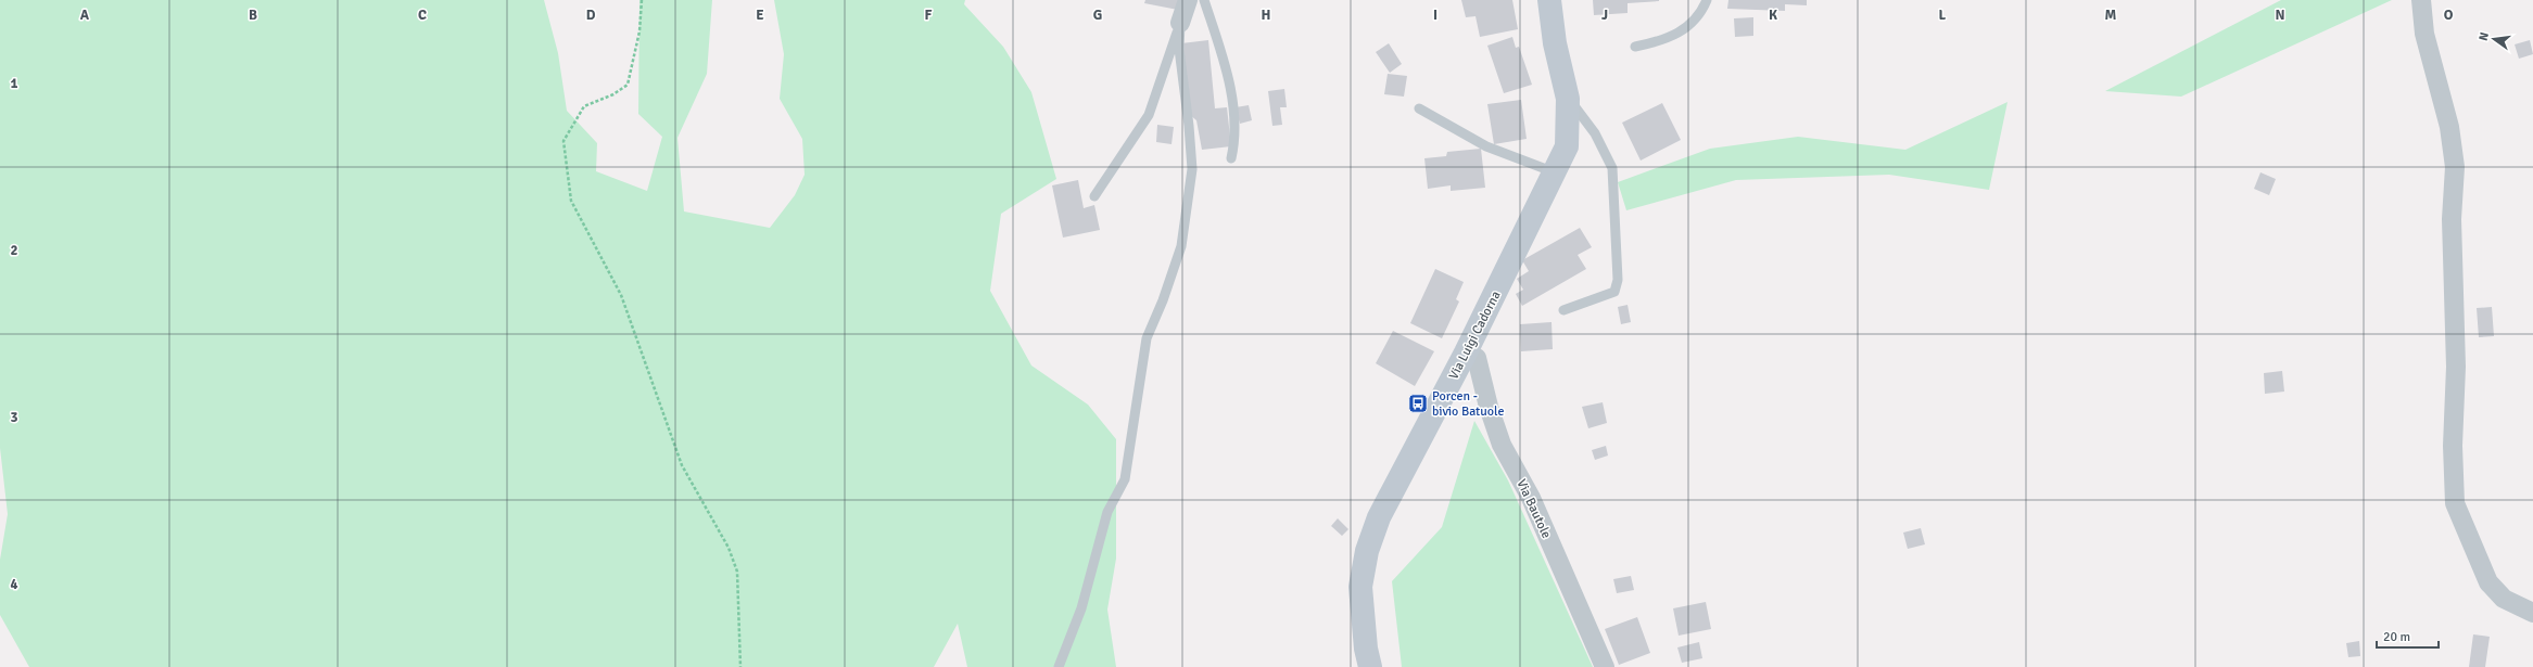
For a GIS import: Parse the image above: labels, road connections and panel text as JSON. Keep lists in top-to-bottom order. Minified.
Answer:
{"streets":{"street":["Via Luigi Cadorna","Via Bautole"]},"crossings":[["Via Luigi Cadorna","Via Bautole"]],"places":{"bus stop":["Porcen - bivio Batuole"]},"scale_bar":"20 m","north":"left","grid":{"columns":["A","B","C","D","E","F","G","H","I","J","K","L","M","N","O"],"rows":["1","2","3","4"]}}
